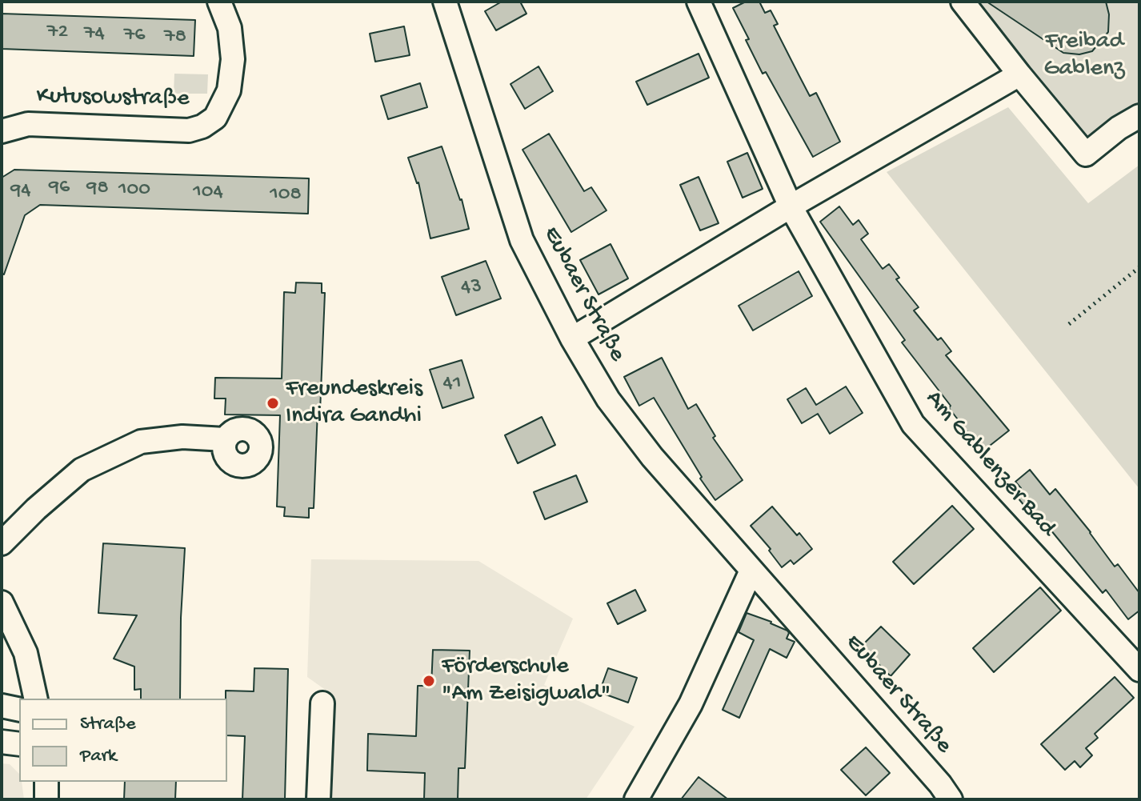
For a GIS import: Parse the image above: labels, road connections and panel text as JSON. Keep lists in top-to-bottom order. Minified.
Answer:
{"streets":{"street":["Kutusowstraße","Eubaer Straße","Am Gablenzer Bad"]},"parks":["Freibad Gablenz"],"places":["Freundeskreis Indira Gandhi","Förderschule \"Am Zeisigwald\""],"house_numbers":["72","74","76","78","96","98","100","94","104","108","43","41"],"legend":["Straße","Park"]}
